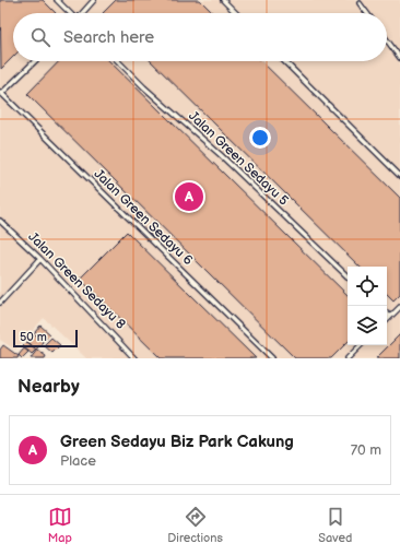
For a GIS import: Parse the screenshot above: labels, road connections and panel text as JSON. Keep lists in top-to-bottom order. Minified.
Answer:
{"streets":{"lane":["Jalan Green Sedayu 5","Jalan Green Sedayu 6","Jalan Green Sedayu 8"]},"scale_bar":"50 m","page":{"search":"Search here","pins":"A","scale":"50 m","heading":"Nearby","list":[{"mark":"A","name":"Green Sedayu Biz Park Cakung","note":"Place","value":"70 m"}],"nav":["Map","Directions","Saved"]}}
